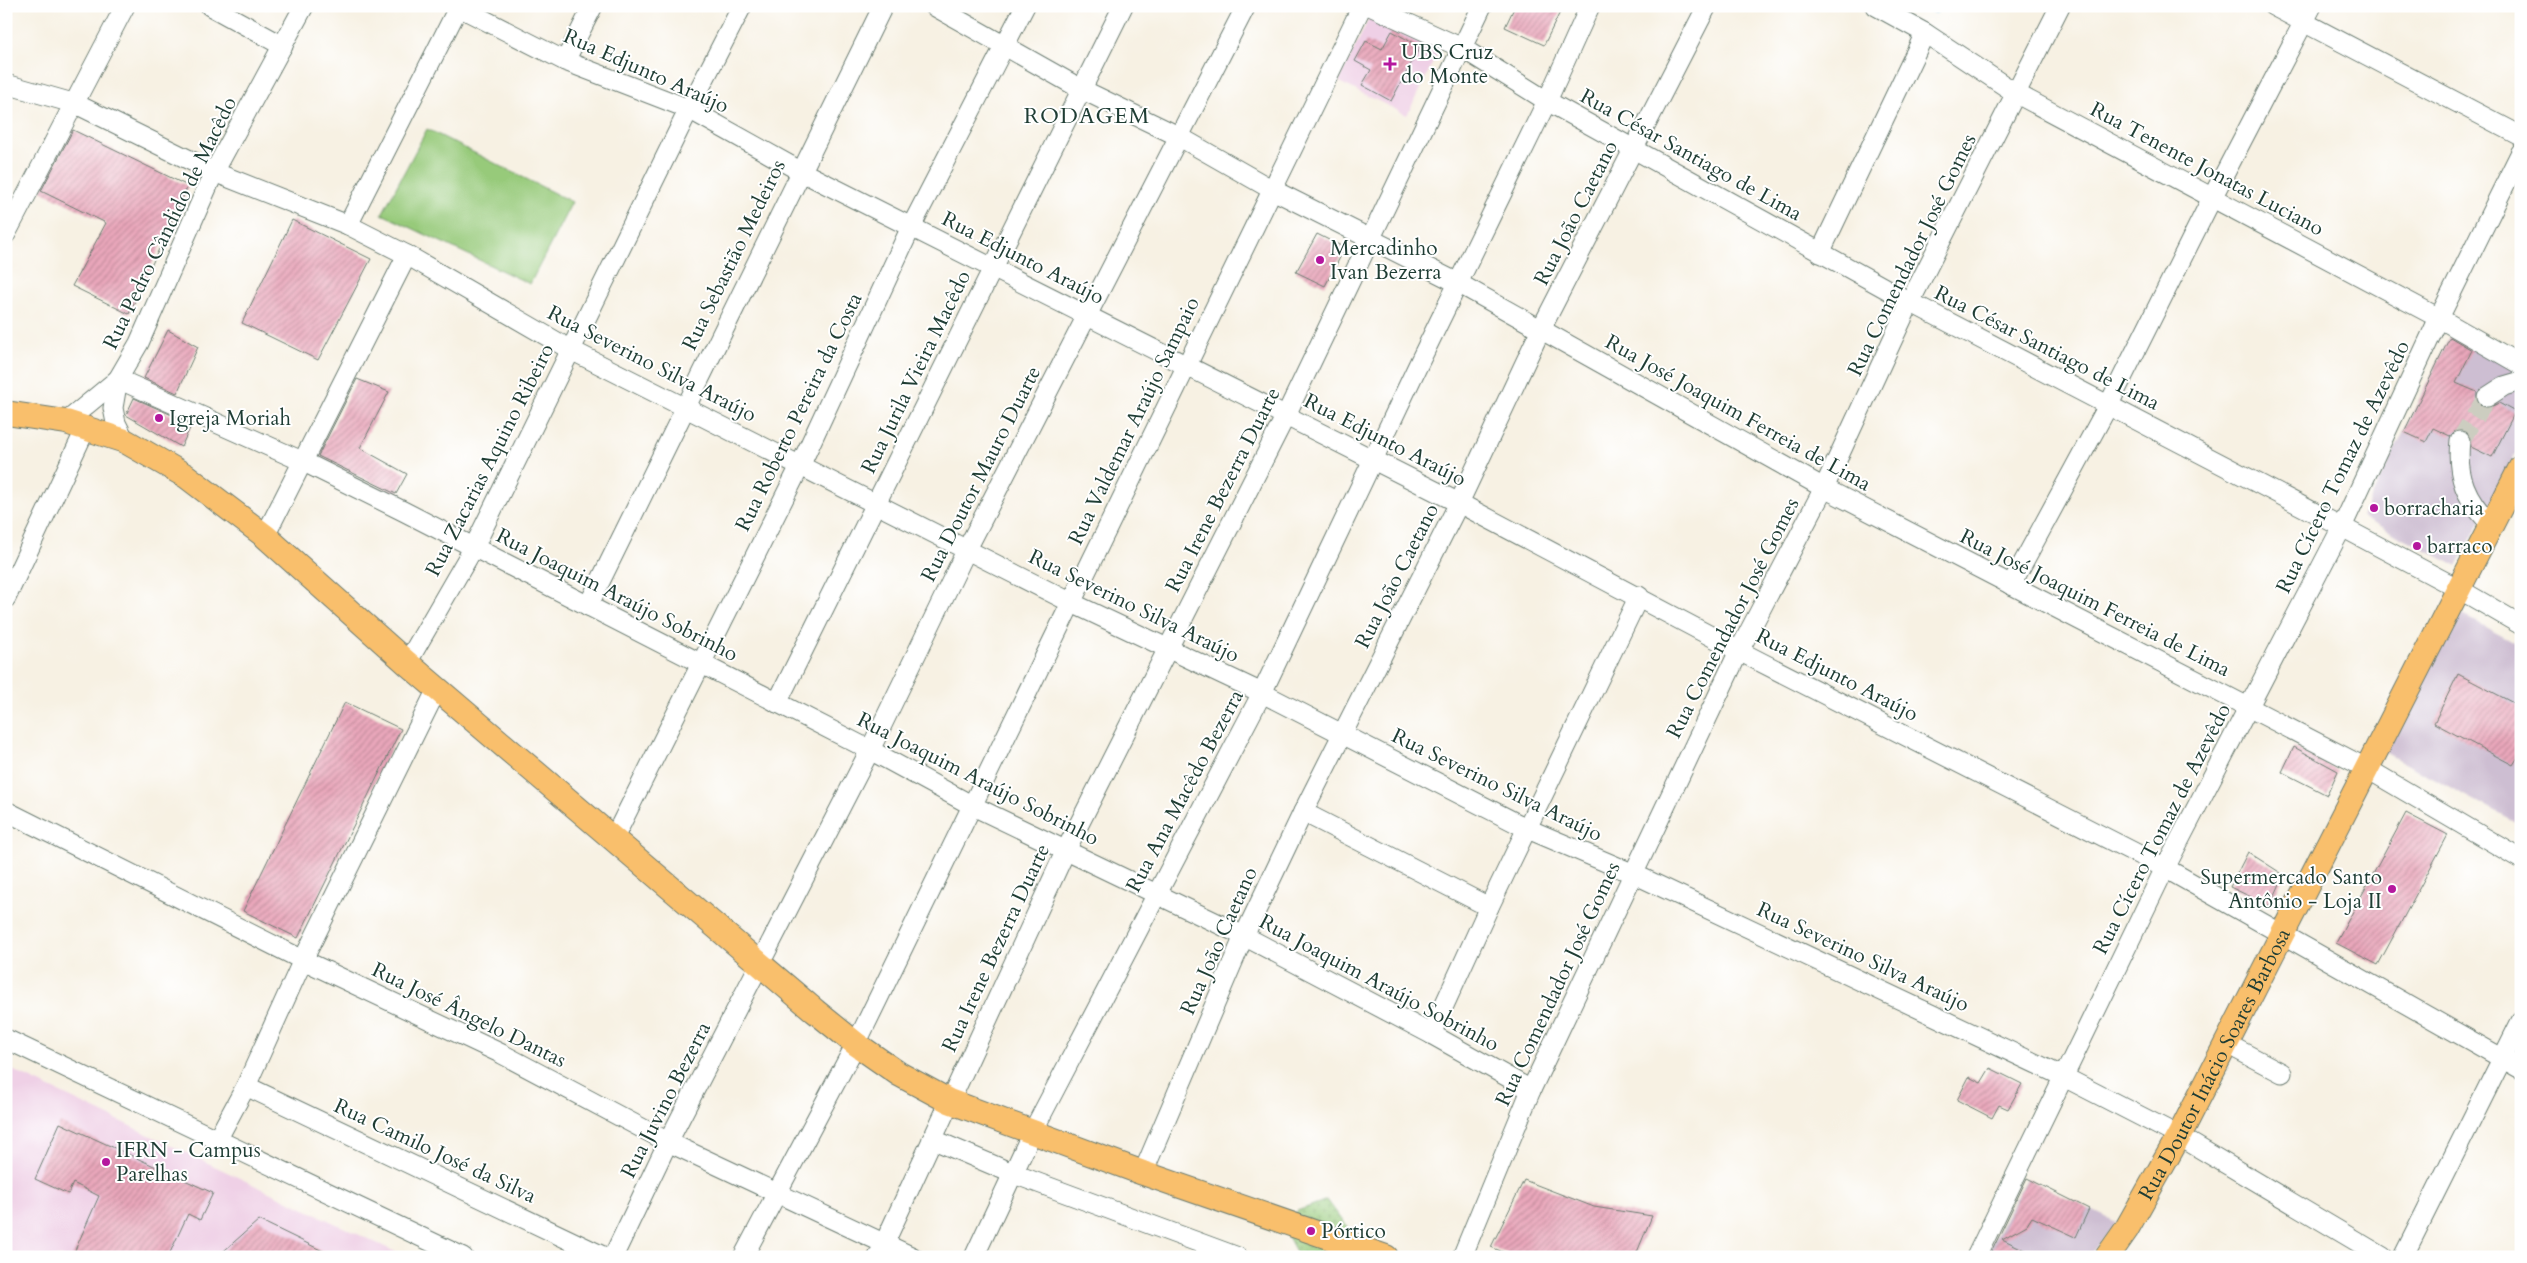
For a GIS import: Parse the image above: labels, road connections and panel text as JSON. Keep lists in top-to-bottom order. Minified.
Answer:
{"streets":{"main road":["Rua Doutor Inácio Soares Barbosa"],"street":["Rua Edjunto Araújo","Rua César Santiago de Lima","Rua Tenente Jonatas Luciano","Rua João Caetano","Rua Pedro Cândido de Macêdo","Rua Sebastião Medeiros","Rua Comendador José Gomes","Rua Severino Silva Araújo","Rua Jurila Vieira Macêdo","Rua Roberto Pereira da Costa","Rua José Joaquim Ferreia de Lima","Rua Valdemar Araújo Sampaio","Rua Zacarias Aquino Ribeiro","Rua Cícero Tomaz de Azevêdo","Rua Doutor Mauro Duarte","Rua Irene Bezerra Duarte","Rua Joaquim Araújo Sobrinho","Rua Ana Macêdo Bezerra","Rua José Ângelo Dantas","Rua Juvino Bezerra","Rua Camilo José da Silva"]},"crossings":[["Rua Edjunto Araújo","Rua João Caetano"],["Rua Edjunto Araújo","Rua Sebastião Medeiros"],["Rua Edjunto Araújo","Rua Comendador José Gomes"],["Rua Edjunto Araújo","Rua Jurila Vieira Macêdo"],["Rua Edjunto Araújo","Rua Roberto Pereira da Costa"],["Rua Edjunto Araújo","Rua Valdemar Araújo Sampaio"],["Rua Edjunto Araújo","Rua Zacarias Aquino Ribeiro"],["Rua Edjunto Araújo","Rua Cícero Tomaz de Azevêdo"],["Rua Edjunto Araújo","Rua Doutor Mauro Duarte"],["Rua Edjunto Araújo","Rua Irene Bezerra Duarte"],["Rua Edjunto Araújo","Rua Ana Macêdo Bezerra"],["Rua Edjunto Araújo","Rua Doutor Inácio Soares Barbosa"],["Rua César Santiago de Lima","Rua João Caetano"],["Rua César Santiago de Lima","Rua Comendador José Gomes"],["Rua César Santiago de Lima","Rua Cícero Tomaz de Azevêdo"],["Rua César Santiago de Lima","Rua Irene Bezerra Duarte"],["Rua César Santiago de Lima","Rua Ana Macêdo Bezerra"],["Rua César Santiago de Lima","Rua Doutor Inácio Soares Barbosa"],["Rua Tenente Jonatas Luciano","Rua Comendador José Gomes"],["Rua Tenente Jonatas Luciano","Rua Cícero Tomaz de Azevêdo"],["Rua João Caetano","Rua Severino Silva Araújo"],["Rua João Caetano","Rua José Joaquim Ferreia de Lima"],["Rua João Caetano","Rua Joaquim Araújo Sobrinho"],["Rua Pedro Cândido de Macêdo","Rua Severino Silva Araújo"],["Rua Pedro Cândido de Macêdo","Rua Joaquim Araújo Sobrinho"],["Rua Sebastião Medeiros","Rua Severino Silva Araújo"],["Rua Sebastião Medeiros","Rua Joaquim Araújo Sobrinho"],["Rua Comendador José Gomes","Rua Severino Silva Araújo"],["Rua Comendador José Gomes","Rua José Joaquim Ferreia de Lima"],["Rua Comendador José Gomes","Rua Joaquim Araújo Sobrinho"],["Rua Severino Silva Araújo","Rua Jurila Vieira Macêdo"],["Rua Severino Silva Araújo","Rua Roberto Pereira da Costa"],["Rua Severino Silva Araújo","Rua Valdemar Araújo Sampaio"],["Rua Severino Silva Araújo","Rua Zacarias Aquino Ribeiro"],["Rua Severino Silva Araújo","Rua Cícero Tomaz de Azevêdo"],["Rua Severino Silva Araújo","Rua Doutor Mauro Duarte"],["Rua Severino Silva Araújo","Rua Irene Bezerra Duarte"],["Rua Severino Silva Araújo","Rua Ana Macêdo Bezerra"],["Rua Severino Silva Araújo","Rua Doutor Inácio Soares Barbosa"],["Rua Jurila Vieira Macêdo","Rua José Joaquim Ferreia de Lima"],["Rua Jurila Vieira Macêdo","Rua Joaquim Araújo Sobrinho"],["Rua Roberto Pereira da Costa","Rua José Joaquim Ferreia de Lima"],["Rua Roberto Pereira da Costa","Rua Joaquim Araújo Sobrinho"],["Rua José Joaquim Ferreia de Lima","Rua Valdemar Araújo Sampaio"],["Rua José Joaquim Ferreia de Lima","Rua Cícero Tomaz de Azevêdo"],["Rua José Joaquim Ferreia de Lima","Rua Doutor Mauro Duarte"],["Rua José Joaquim Ferreia de Lima","Rua Irene Bezerra Duarte"],["Rua José Joaquim Ferreia de Lima","Rua Ana Macêdo Bezerra"],["Rua José Joaquim Ferreia de Lima","Rua Doutor Inácio Soares Barbosa"],["Rua Valdemar Araújo Sampaio","Rua Joaquim Araújo Sobrinho"],["Rua Valdemar Araújo Sampaio","Rua José Ângelo Dantas"],["Rua Zacarias Aquino Ribeiro","Rua Joaquim Araújo Sobrinho"],["Rua Doutor Mauro Duarte","Rua Joaquim Araújo Sobrinho"],["Rua Doutor Mauro Duarte","Rua Juvino Bezerra"],["Rua Irene Bezerra Duarte","Rua Joaquim Araújo Sobrinho"],["Rua Irene Bezerra Duarte","Rua José Ângelo Dantas"],["Rua Joaquim Araújo Sobrinho","Rua Ana Macêdo Bezerra"],["Rua José Ângelo Dantas","Rua Juvino Bezerra"]],"districts":["RODAGEM"],"places":{"health":["UBS Cruz do Monte"],"other":["Mercadinho Ivan Bezerra","Igreja Moriah","borracharia","barraco","Supermercado Santo Antônio - Loja II","IFRN - Campus Parelhas","Pórtico"]}}
